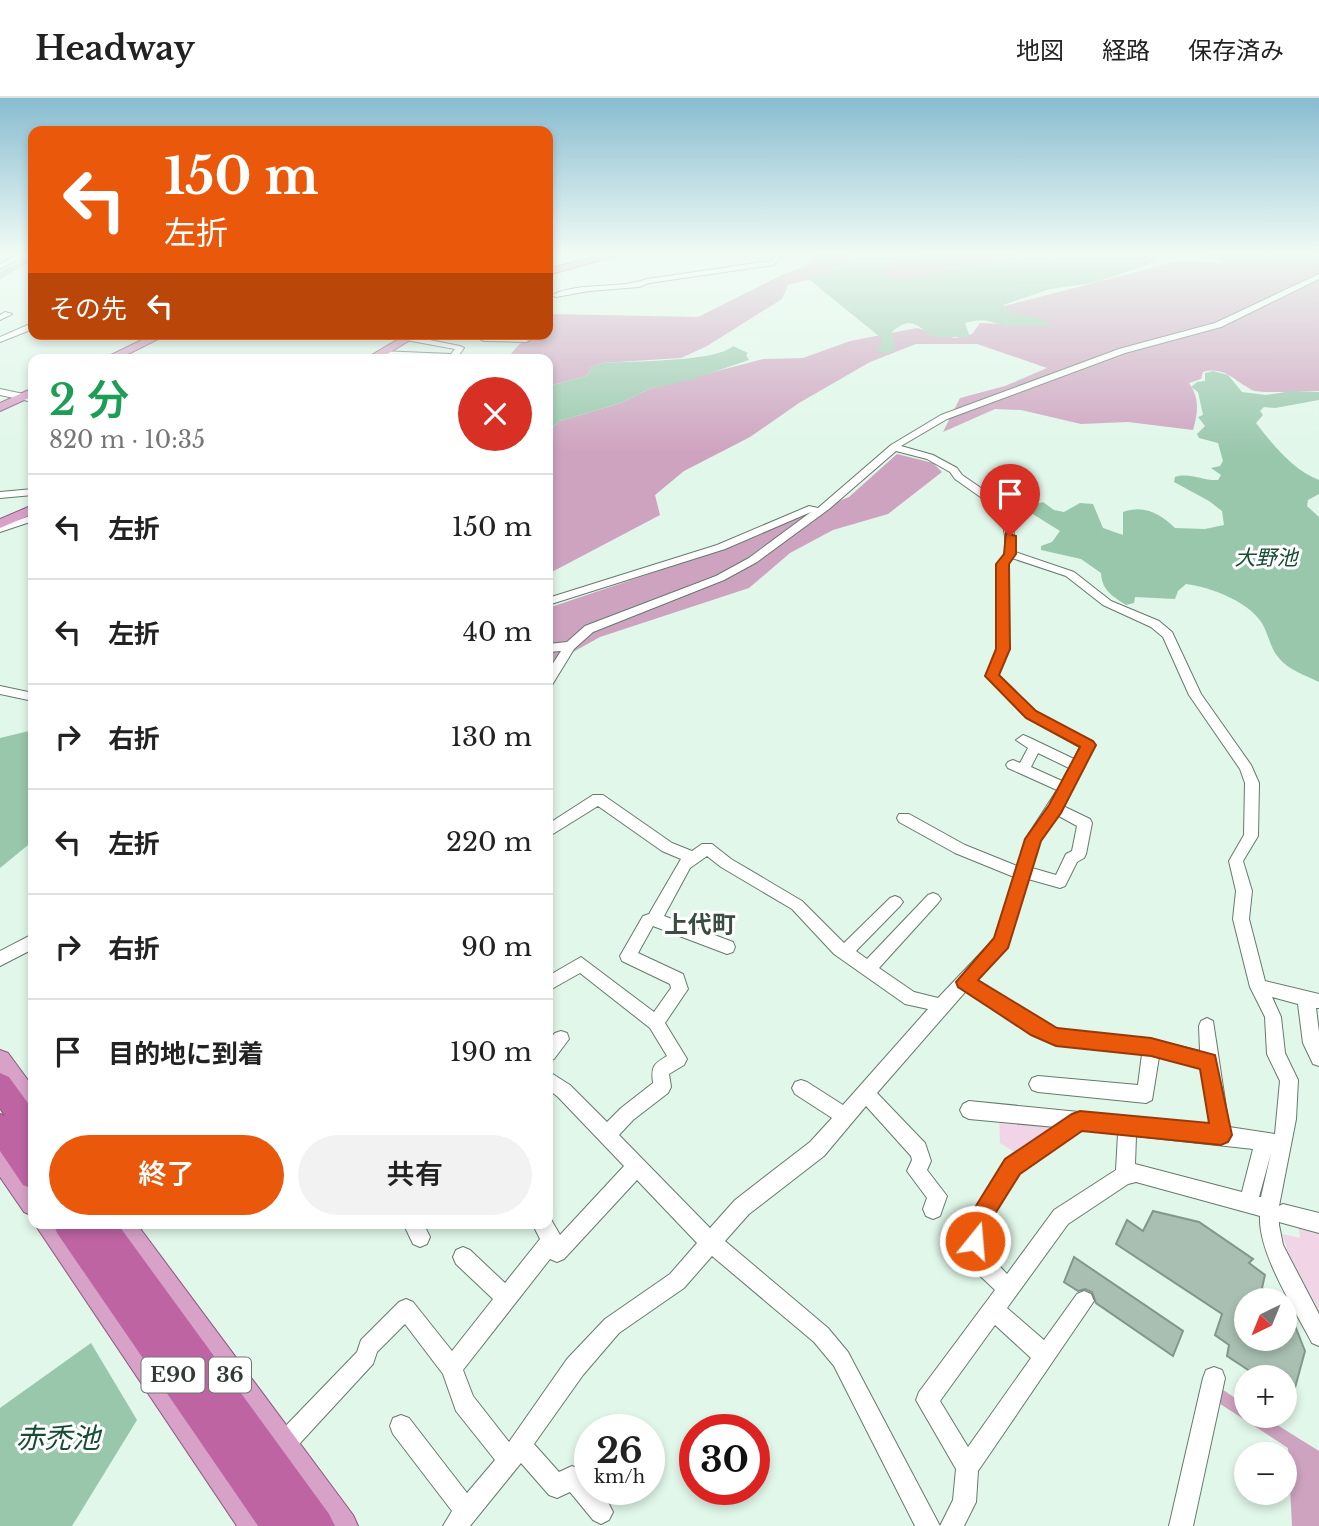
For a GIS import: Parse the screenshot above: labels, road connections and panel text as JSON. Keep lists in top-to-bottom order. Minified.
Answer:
{"streets":{"highway":["E90"],"main road":["36"]},"districts":["上代町"],"water":["大野池","赤禿池"],"north":"bottom left","page":{"header":"Headway","nav":["地図","経路","保存済み"],"turn":["150 m","左折"],"then":"その先","heading":["2 分","820 m · 10:35"],"list":[{"name":"左折","value":"150 m"},{"name":"左折","value":"40 m"},{"name":"右折","value":"130 m"},{"name":"左折","value":"220 m"},{"name":"右折","value":"90 m"},{"name":"目的地に到着","value":"190 m"}],"buttons":["終了","共有"],"map_buttons":["+","−"],"speed":"26 km/h","limit":"30"}}
